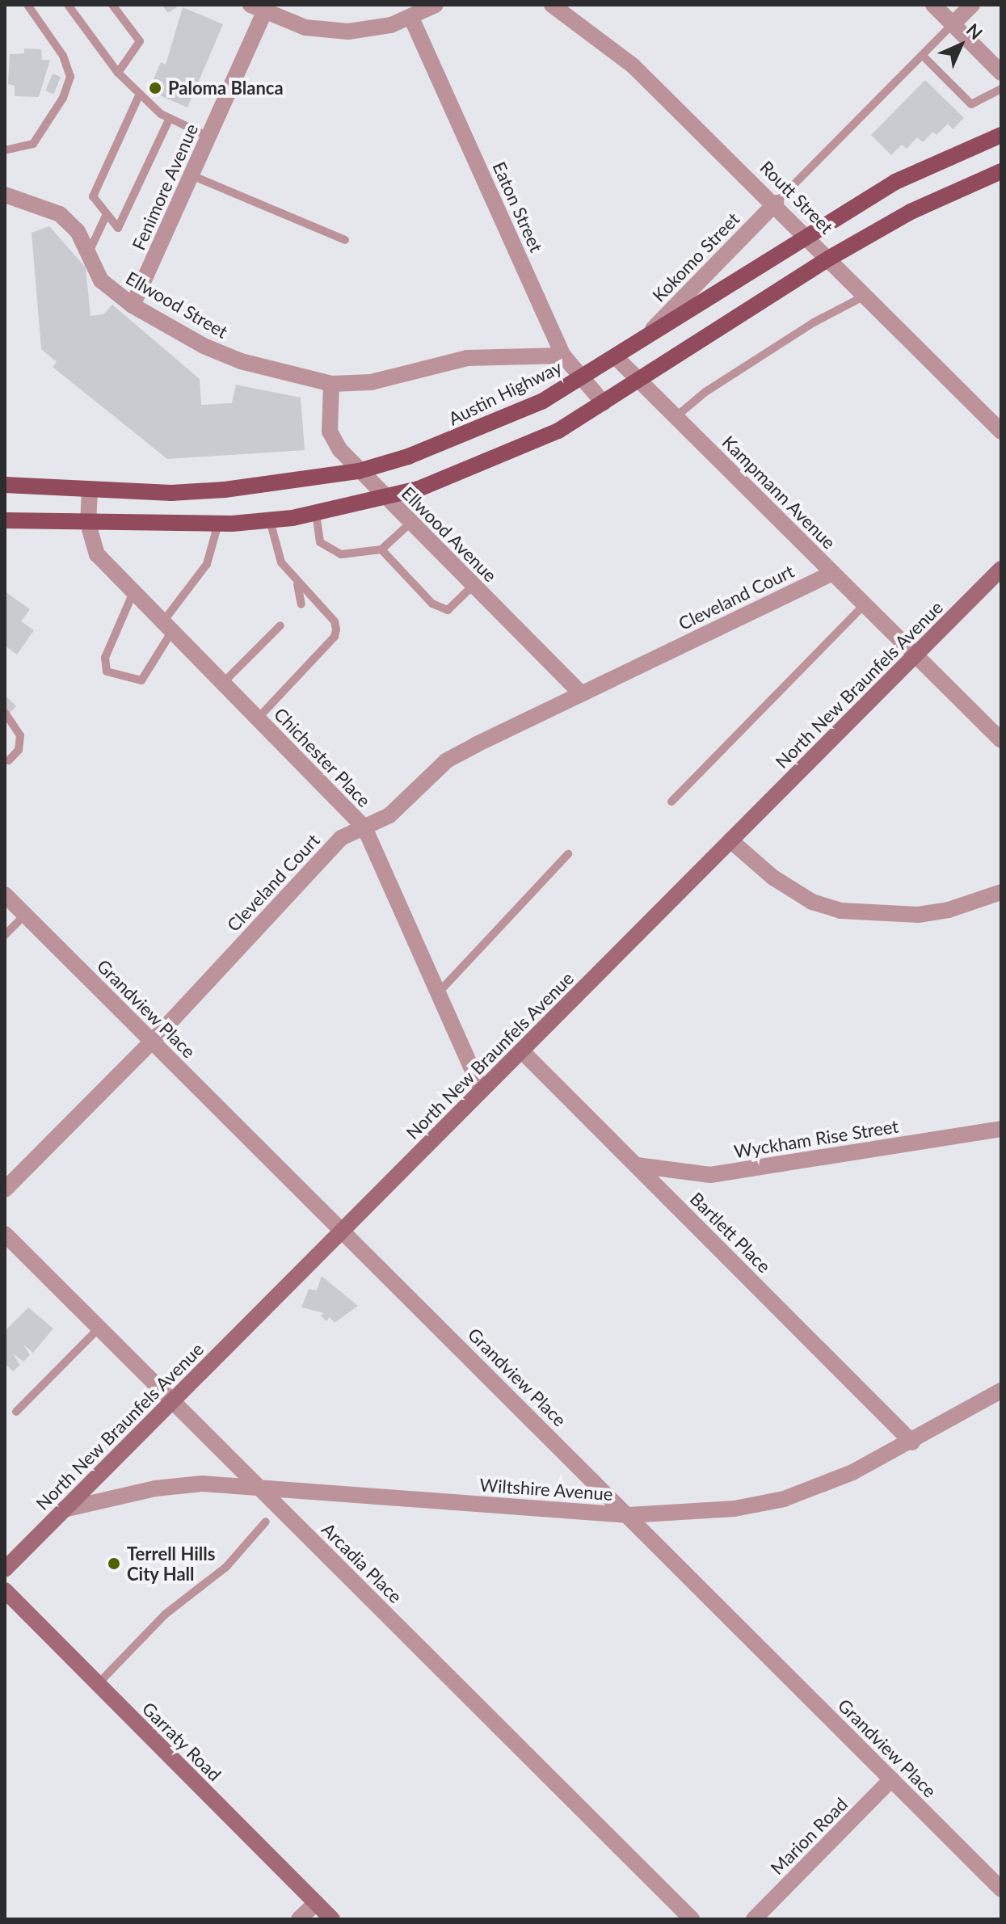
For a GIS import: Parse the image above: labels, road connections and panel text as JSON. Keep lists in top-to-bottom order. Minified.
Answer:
{"streets":{"main road":["Austin Highway"],"street":["Fenimore Avenue","Routt Street","Eaton Street","Kokomo Street","Ellwood Street","Kampmann Avenue","Ellwood Avenue","Cleveland Court","North New Braunfels Avenue","Chichester Place","Grandview Place","Wyckham Rise Street","Bartlett Place","Wiltshire Avenue","Arcadia Place","Garraty Road","Marion Road"]},"crossings":[["Fenimore Avenue","Ellwood Street"],["Routt Street","Kokomo Street"],["Routt Street","Austin Highway"],["Eaton Street","Austin Highway"],["Kokomo Street","Austin Highway"],["Ellwood Street","Ellwood Avenue"],["Austin Highway","Kampmann Avenue"],["Austin Highway","Ellwood Avenue"],["Austin Highway","Chichester Place"],["Kampmann Avenue","Cleveland Court"],["Kampmann Avenue","North New Braunfels Avenue"],["Ellwood Avenue","Cleveland Court"],["Cleveland Court","Chichester Place"],["Cleveland Court","Grandview Place"],["North New Braunfels Avenue","Chichester Place"],["North New Braunfels Avenue","Grandview Place"],["North New Braunfels Avenue","Bartlett Place"],["North New Braunfels Avenue","Wiltshire Avenue"],["North New Braunfels Avenue","Arcadia Place"],["Grandview Place","Wiltshire Avenue"],["Grandview Place","Marion Road"],["Wyckham Rise Street","Bartlett Place"],["Bartlett Place","Wiltshire Avenue"],["Wiltshire Avenue","Arcadia Place"]],"places":["Paloma Blanca","Terrell Hills City Hall"],"north":"top right"}
